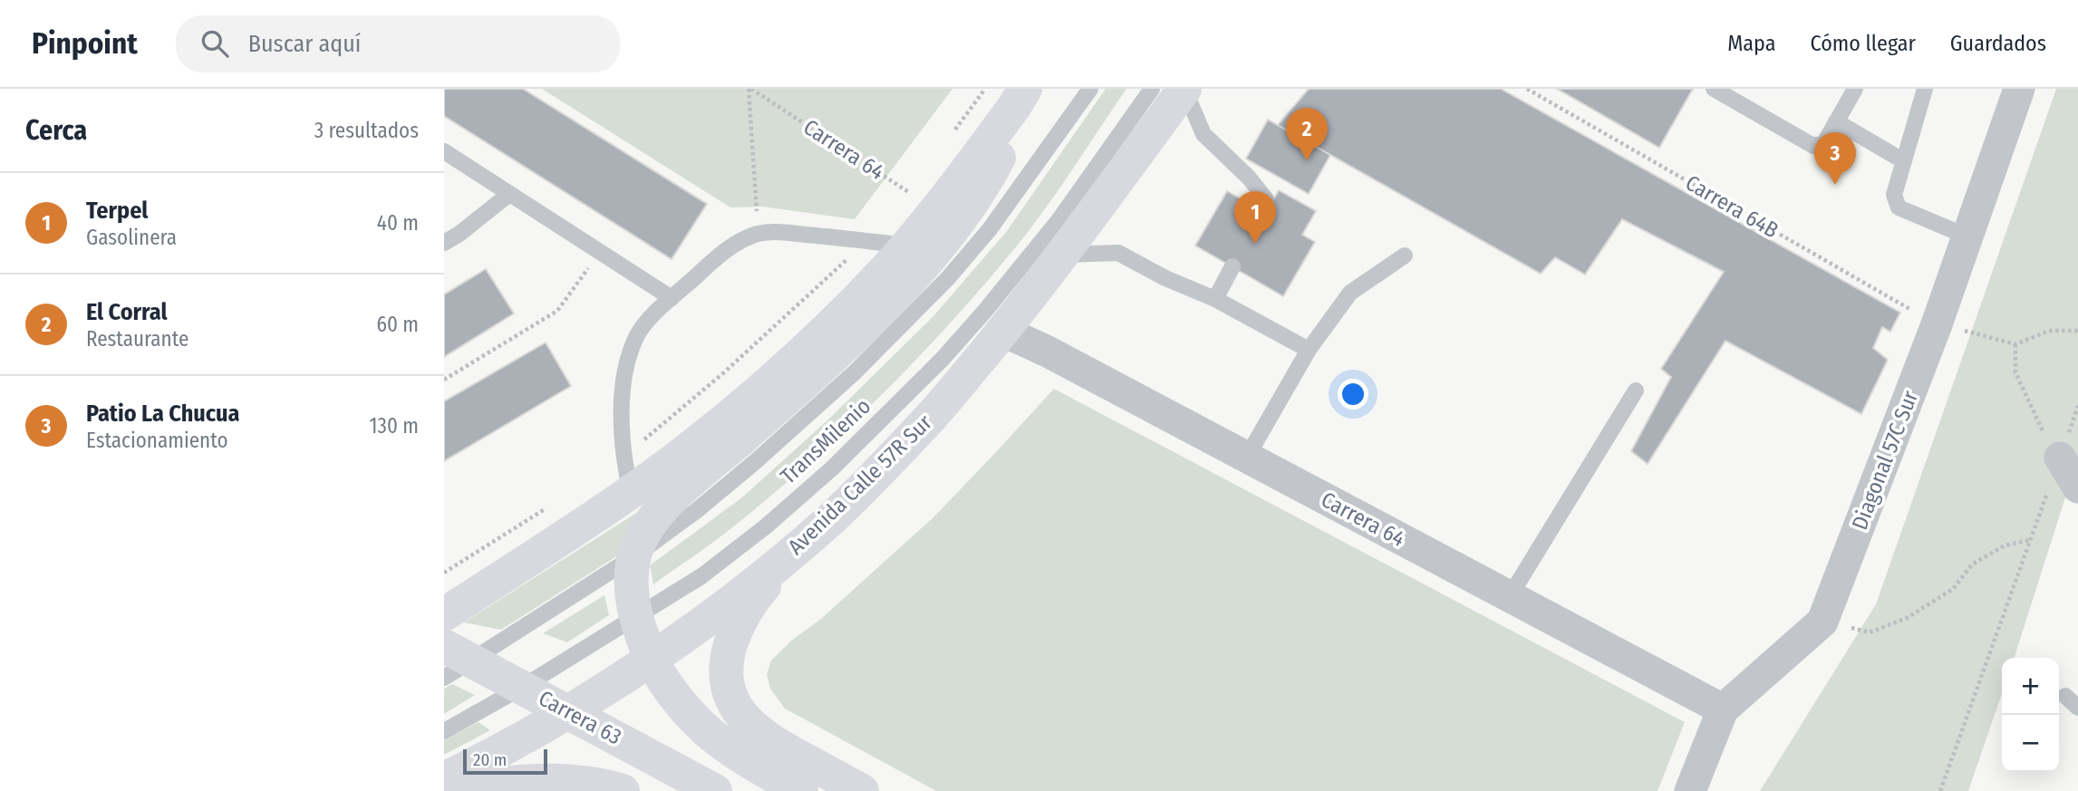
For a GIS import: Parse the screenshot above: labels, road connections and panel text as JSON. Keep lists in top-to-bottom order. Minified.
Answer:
{"streets":{"main road":["Avenida Calle 57R Sur","Carrera 63"],"street":["Carrera 64","Diagonal 57C Sur"],"lane":["TransMilenio"],"path":["Carrera 64B"]},"crossings":[["Carrera 64","Diagonal 57C Sur"],["Carrera 64","Avenida Calle 57R Sur"],["Carrera 64B","Diagonal 57C Sur"],["TransMilenio","Carrera 63"],["Avenida Calle 57R Sur","Carrera 63"]],"scale_bar":"20 m","page":{"header":"Pinpoint","search":"Buscar aquí","nav":["Mapa","Cómo llegar","Guardados"],"heading":["Cerca","3 resultados"],"pins":["2","3","1"],"list":[{"mark":"1","name":"Terpel","note":"Gasolinera","value":"40 m"},{"mark":"2","name":"El Corral","note":"Restaurante","value":"60 m"},{"mark":"3","name":"Patio La Chucua","note":"Estacionamiento","value":"130 m"}],"map_buttons":["+","−"],"scale":"20 m"}}
